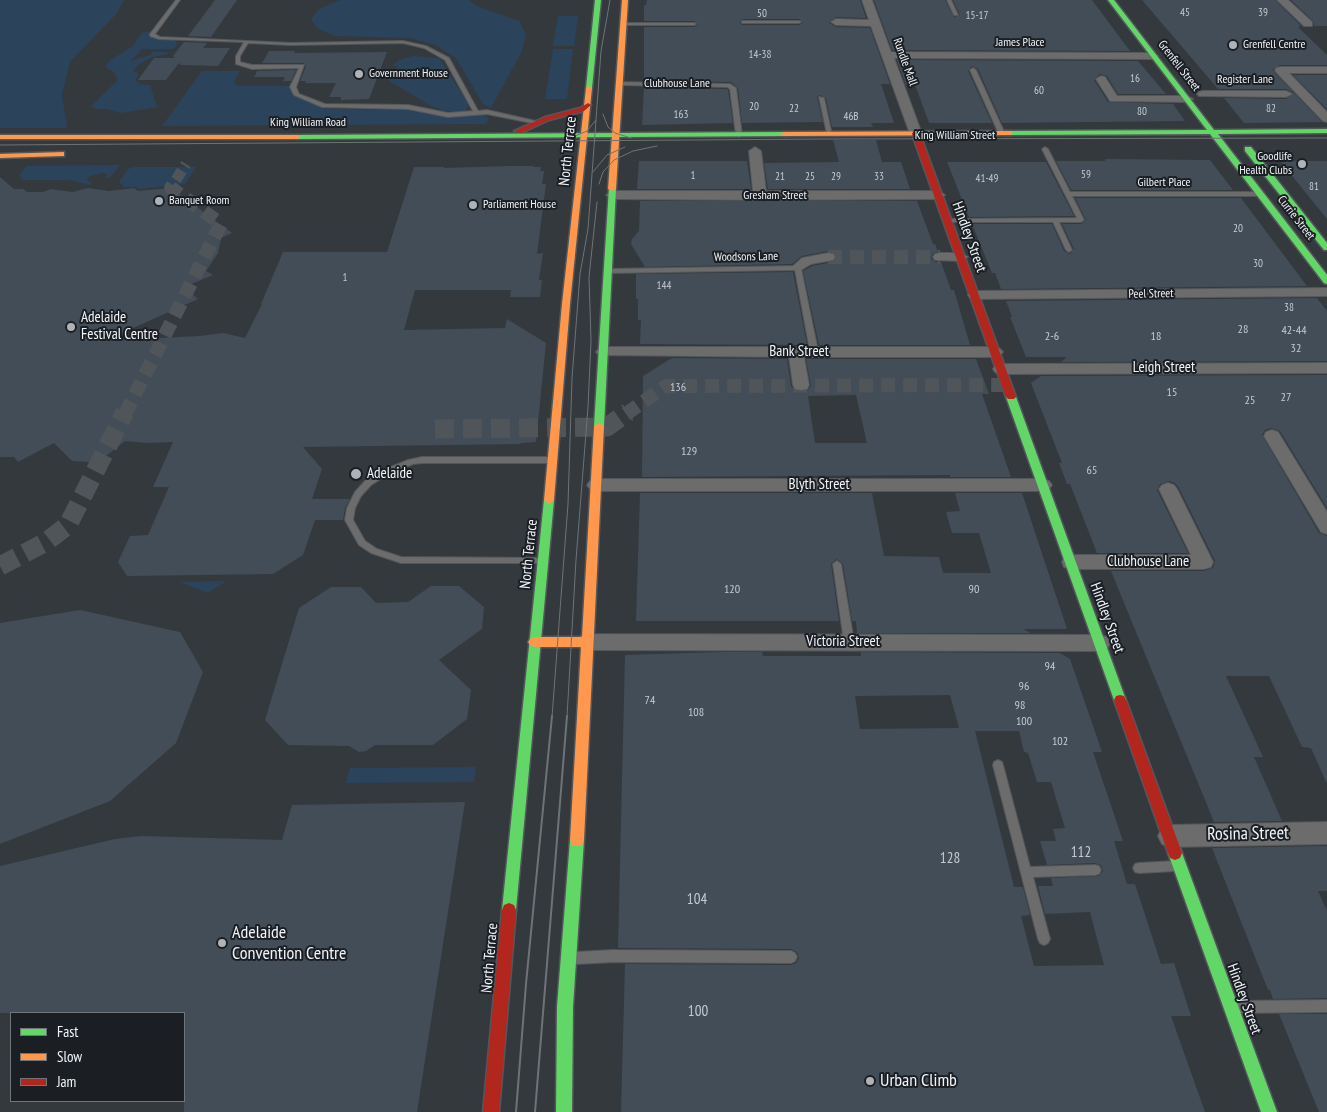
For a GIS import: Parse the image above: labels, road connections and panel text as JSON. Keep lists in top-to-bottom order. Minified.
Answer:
{"streets":{"main road":["Grenfell Street","King William Road","King William Street","North Terrace","Currie Street","Hindley Street"],"street":["James Place","Rundle Mall","Register Lane","Clubhouse Lane","Gresham Street","Peel Street","Bank Street","Leigh Street","Blyth Street","Victoria Street","Rosina Street"],"lane":["Gilbert Place","Woodsons Lane"]},"crossings":[["James Place","Rundle Mall"],["James Place","Grenfell Street"],["Rundle Mall","King William Street"],["Rundle Mall","Hindley Street"],["Grenfell Street","Register Lane"],["Grenfell Street","King William Street"],["Grenfell Street","Currie Street"],["Clubhouse Lane","King William Street"],["Clubhouse Lane","Hindley Street"],["King William Road","King William Street"],["King William Road","North Terrace"],["King William Street","Currie Street"],["King William Street","Hindley Street"],["Gilbert Place","Currie Street"],["Gresham Street","Hindley Street"],["Hindley Street","Peel Street"],["Hindley Street","Bank Street"],["Hindley Street","Leigh Street"],["Hindley Street","Blyth Street"],["Hindley Street","Victoria Street"],["Hindley Street","Rosina Street"],["Woodsons Lane","Bank Street"]],"places":["Grenfell Centre","Government House","Goodlife Health Clubs","Banquet Room","Parliament House","Adelaide Festival Centre","Adelaide","Adelaide Convention Centre","Urban Climb"],"house_numbers":["45","39","50","15-17","14-38","16","60","20","22","82","80","163","46B","59","1","21","25","29","33","41-49","81","20","30","1","144","38","28","42-44","2-6","18","32","136","15","27","25","129","65","120","90","94","96","74","98","108","100","102","112","128","104","100"],"legend":["Fast","Slow","Jam"]}
